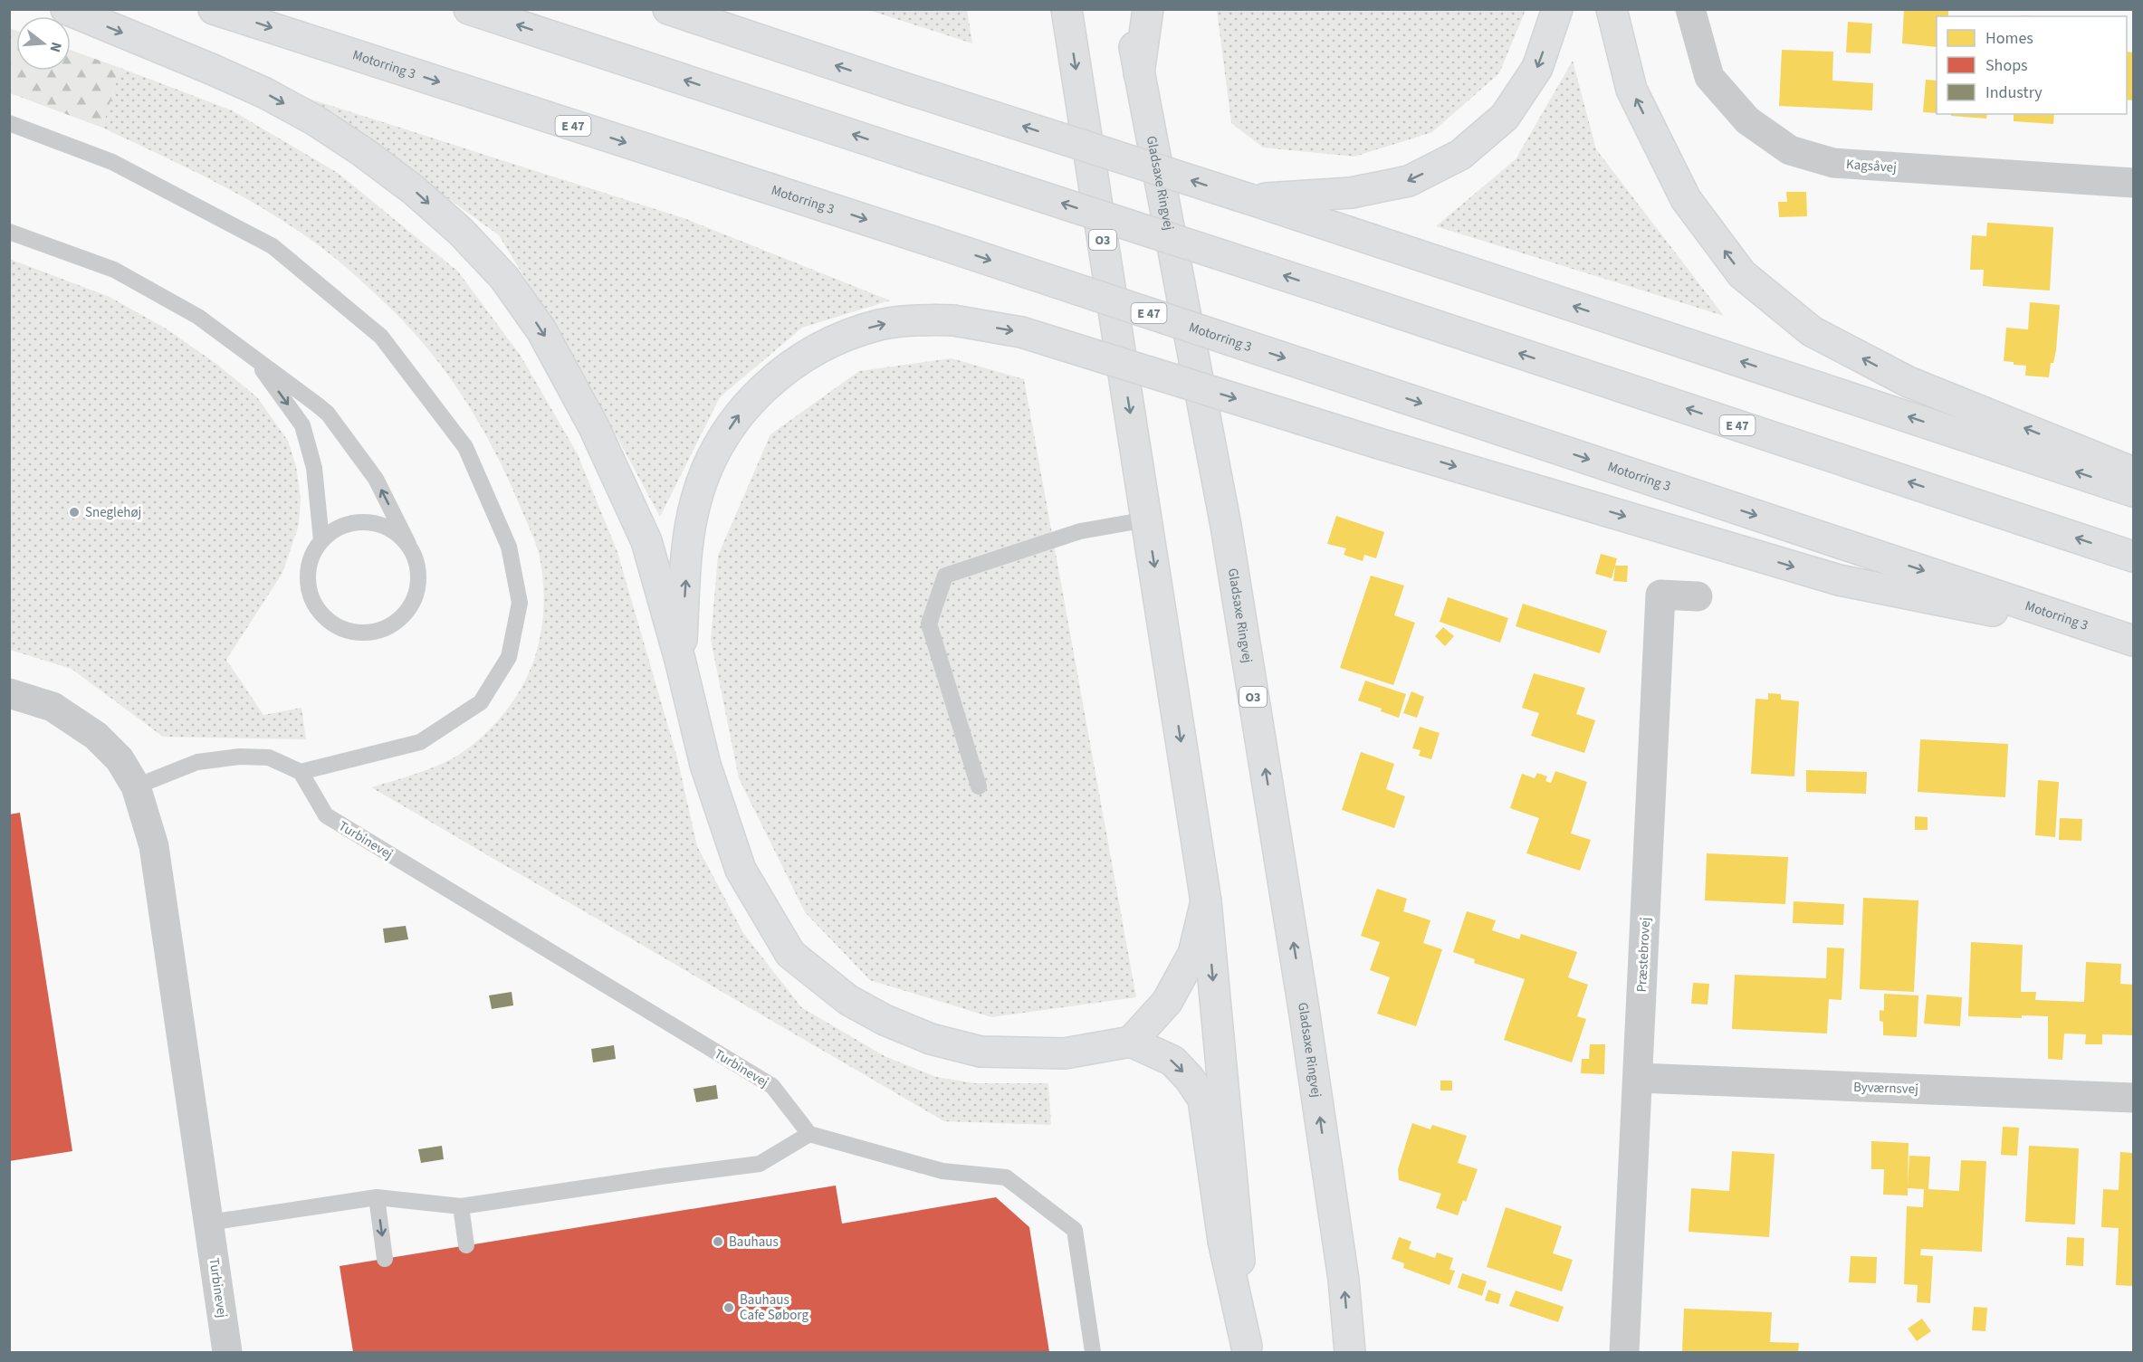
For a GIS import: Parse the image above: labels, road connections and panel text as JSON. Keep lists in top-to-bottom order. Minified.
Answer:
{"streets":{"main road":["Motorring 3","E 47","Gladsaxe Ringvej","O3"],"street":["Kagsåvej","Turbinevej","Præstebrovej","Byværnsvej"]},"crossings":[["Præstebrovej","Byværnsvej"]],"places":["Sneglehøj","Bauhaus","Bauhaus Cafe Søborg"],"legend":["Homes","Shops","Industry"],"north":"right"}
